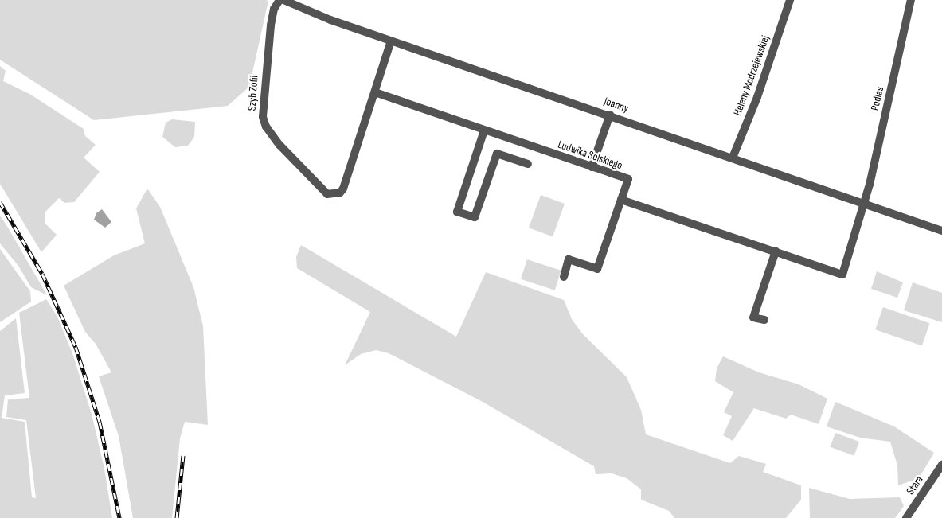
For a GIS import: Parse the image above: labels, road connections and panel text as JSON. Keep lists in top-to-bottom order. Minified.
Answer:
{"streets":{"street":["Heleny Modrzejewskiej","Szyb Zofii","Podlas","Joanny","Ludwika Solskiego","Stara"]},"crossings":[["Heleny Modrzejewskiej","Joanny"],["Szyb Zofii","Ludwika Solskiego"],["Podlas","Joanny"]]}
